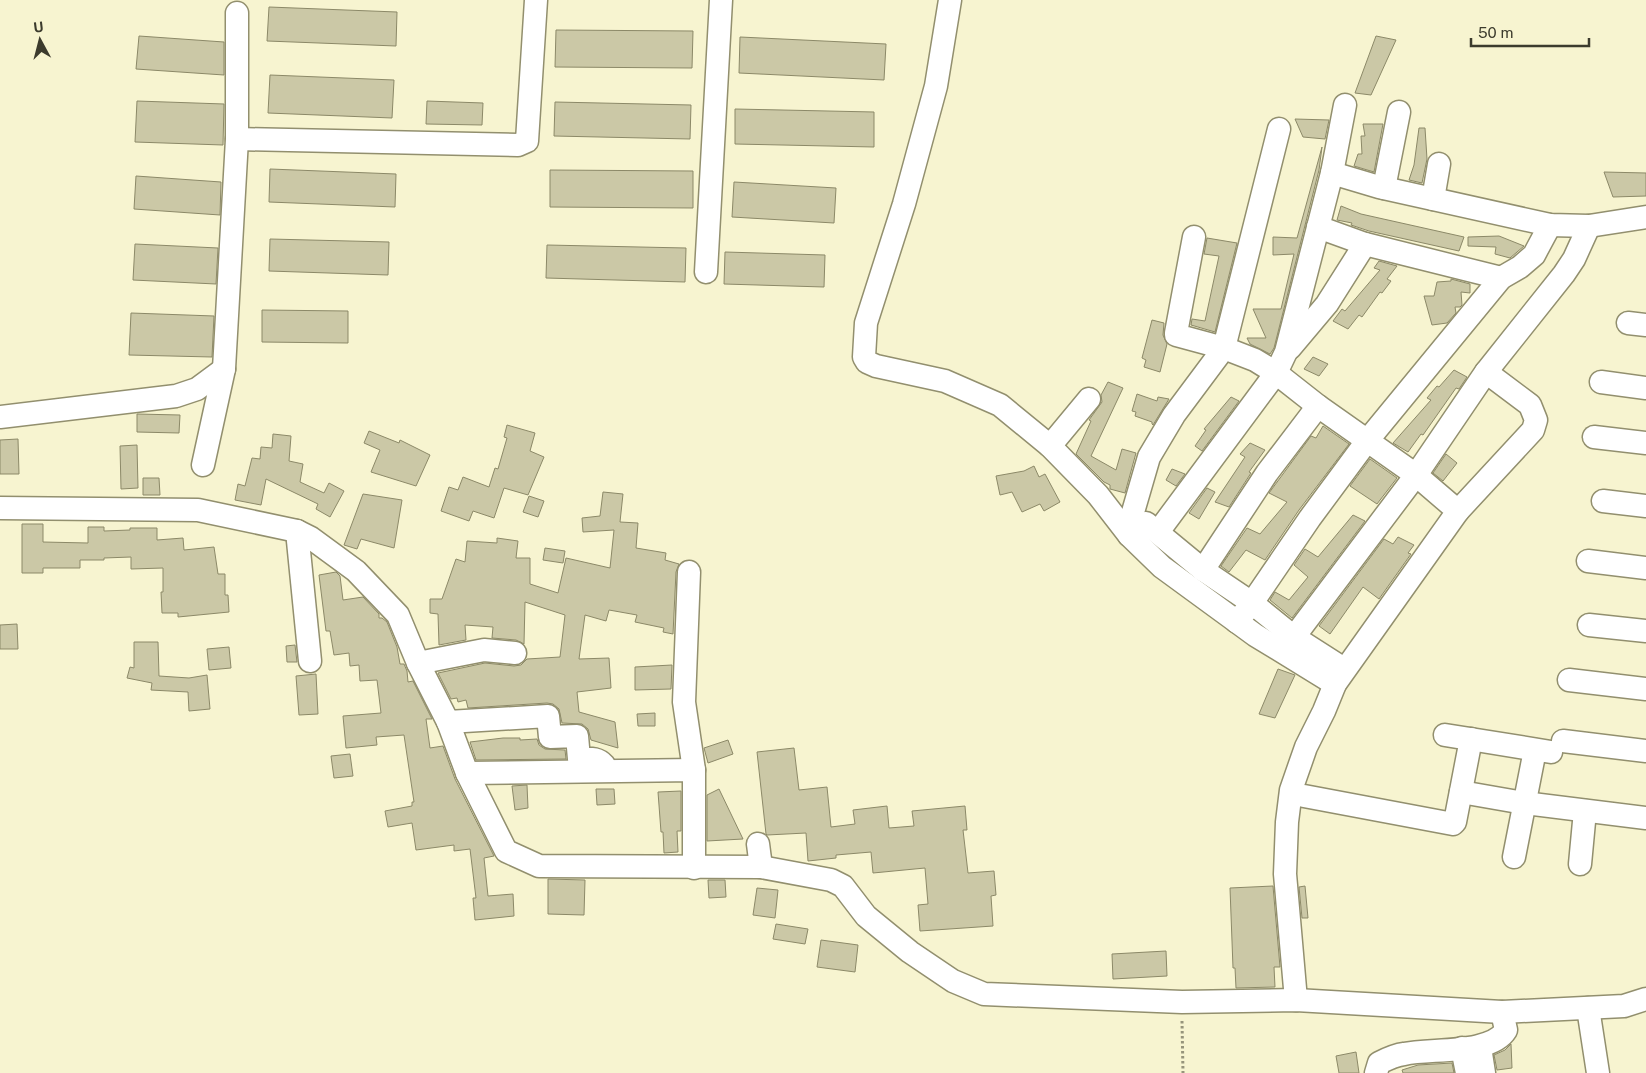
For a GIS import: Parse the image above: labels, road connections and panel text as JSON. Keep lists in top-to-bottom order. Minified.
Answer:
{"scale_bar":"50 m","north":"top"}
